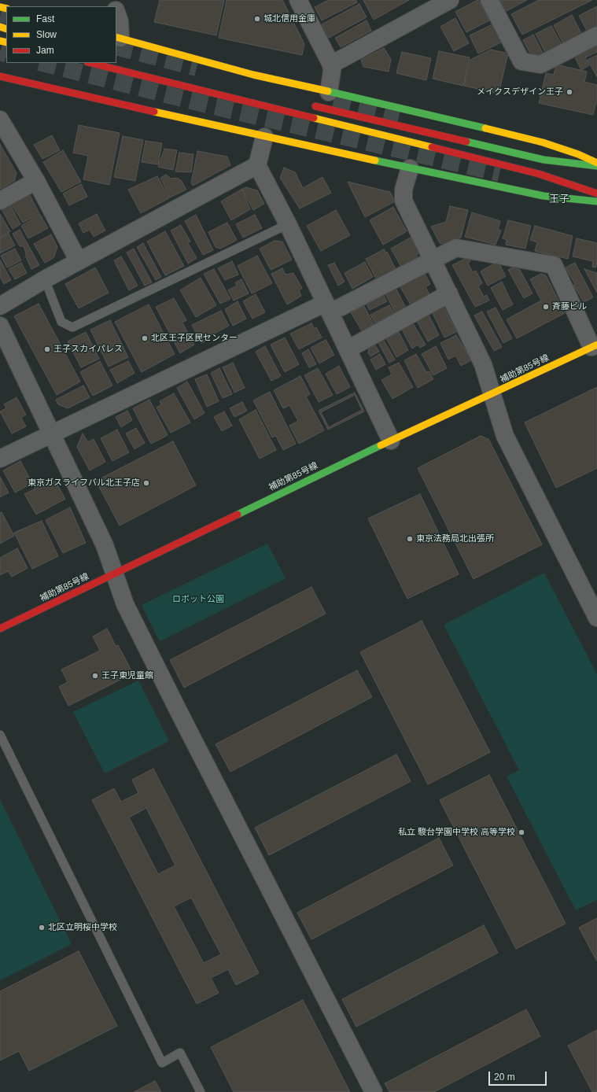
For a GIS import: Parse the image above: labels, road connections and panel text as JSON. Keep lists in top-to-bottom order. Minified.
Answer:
{"streets":{"main road":["補助第85号線"]},"districts":["王子"],"parks":["ロボット公園"],"places":["城北信用金庫","メイクスデザイン王子","斉藤ビル","北区王子区民センター","王子スカイパレス","東京ガスライフバル北王子店","東京法務局北出張所","王子東児童館","私立 駿台学園中学校 高等学校","北区立明桜中学校"],"legend":["Fast","Slow","Jam"],"scale_bar":"20 m"}
